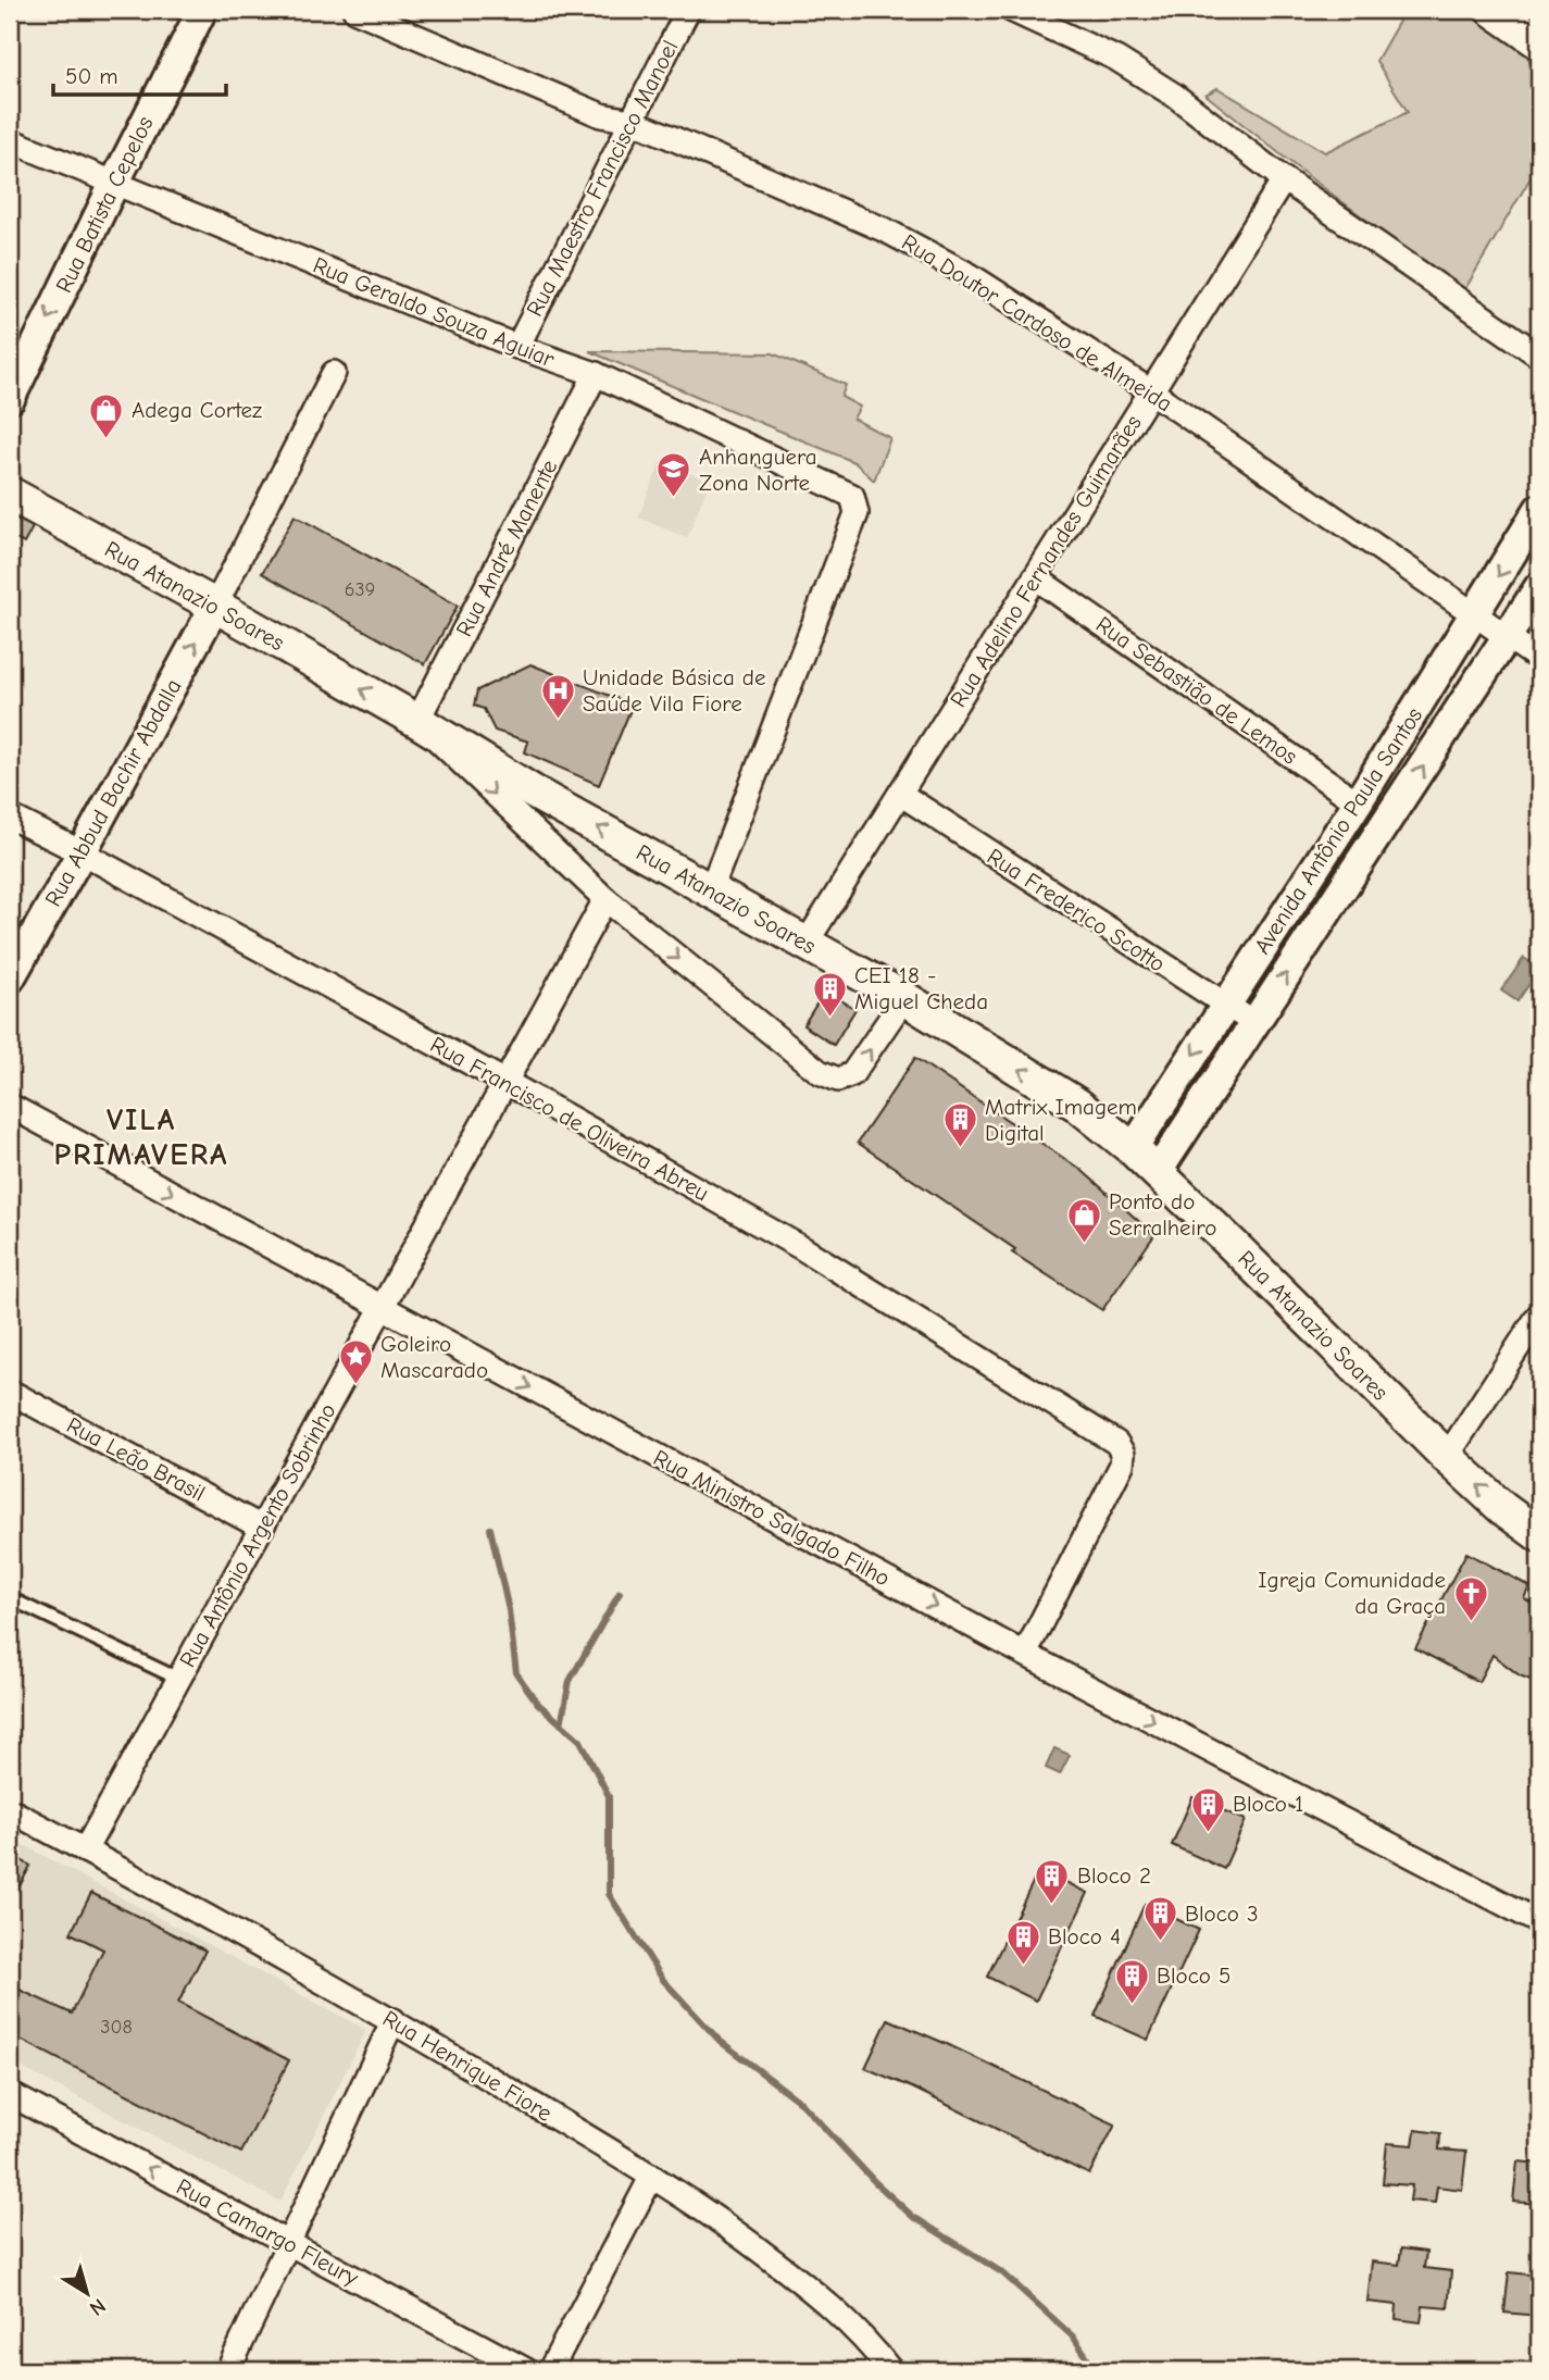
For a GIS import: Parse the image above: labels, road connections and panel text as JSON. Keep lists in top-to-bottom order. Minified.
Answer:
{"streets":{"main road":["Rua Atanazio Soares"],"street":["Rua Maestro Francisco Manoel","Rua Batista Cepelos","Rua Geraldo Souza Aguiar","Rua Doutor Cardoso de Almeida","Rua André Manente","Rua Adelino Fernandes Guimarães","Rua Sebastião de Lemos","Rua Abbud Bachir Abdalla","Avenida Antônio Paula Santos","Rua Frederico Scotto","Rua Francisco de Oliveira Abreu","Rua Leão Brasil","Rua Ministro Salgado Filho","Rua Antônio Argento Sobrinho","Rua Henrique Fiore","Rua Camargo Fleury"]},"crossings":[["Rua Maestro Francisco Manoel","Rua Geraldo Souza Aguiar"],["Rua Maestro Francisco Manoel","Rua Doutor Cardoso de Almeida"],["Rua Batista Cepelos","Rua Geraldo Souza Aguiar"],["Rua Geraldo Souza Aguiar","Rua André Manente"],["Rua Geraldo Souza Aguiar","Rua Atanazio Soares"],["Rua Doutor Cardoso de Almeida","Rua Adelino Fernandes Guimarães"],["Rua Doutor Cardoso de Almeida","Avenida Antônio Paula Santos"],["Rua André Manente","Rua Atanazio Soares"],["Rua Adelino Fernandes Guimarães","Rua Atanazio Soares"],["Rua Adelino Fernandes Guimarães","Rua Sebastião de Lemos"],["Rua Adelino Fernandes Guimarães","Rua Frederico Scotto"],["Rua Atanazio Soares","Rua Abbud Bachir Abdalla"],["Rua Atanazio Soares","Avenida Antônio Paula Santos"],["Rua Sebastião de Lemos","Avenida Antônio Paula Santos"],["Rua Abbud Bachir Abdalla","Rua Francisco de Oliveira Abreu"],["Avenida Antônio Paula Santos","Rua Frederico Scotto"],["Rua Francisco de Oliveira Abreu","Rua Ministro Salgado Filho"],["Rua Francisco de Oliveira Abreu","Rua Antônio Argento Sobrinho"],["Rua Leão Brasil","Rua Antônio Argento Sobrinho"],["Rua Ministro Salgado Filho","Rua Antônio Argento Sobrinho"],["Rua Antônio Argento Sobrinho","Rua Henrique Fiore"]],"one_way":["Rua Batista Cepelos","Rua Atanazio Soares","Rua Abbud Bachir Abdalla","Rua Ministro Salgado Filho","Rua Camargo Fleury"],"districts":["VILA PRIMAVERA"],"places":{"shop":["Adega Cortez","Ponto do Serralheiro"],"school or university":["Anhanguera Zona Norte"],"hospital":["Unidade Básica de Saúde Vila Fiore"],"building":["CEI 18 - Miguel Cheda","Matrix Imagem Digital","Bloco 1","Bloco 2","Bloco 3","Bloco 4","Bloco 5"],"place":["Goleiro Mascarado"],"church":["Igreja Comunidade da Graça"]},"house_numbers":["639","308"],"scale_bar":"50 m","north":"bottom right"}
